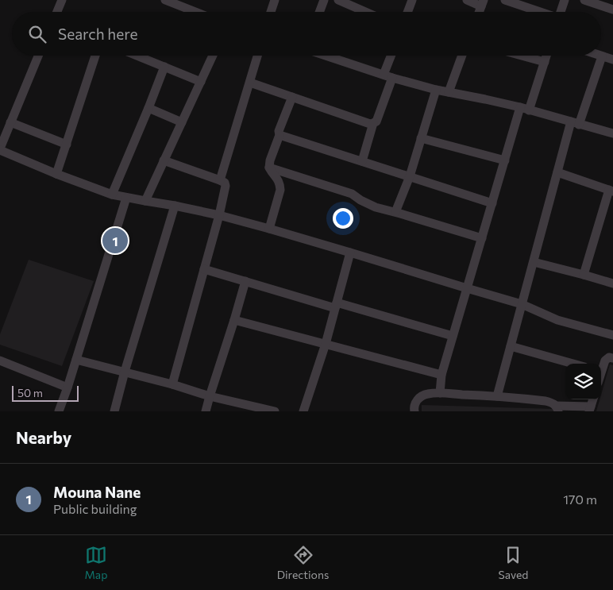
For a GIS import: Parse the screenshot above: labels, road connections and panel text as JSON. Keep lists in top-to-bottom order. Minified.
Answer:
{"scale_bar":"50 m","page":{"search":"Search here","pins":"1","scale":"50 m","heading":"Nearby","list":[{"mark":"1","name":"Mouna Nane","note":"Public building","value":"170 m"}],"nav":["Map","Directions","Saved"]}}
